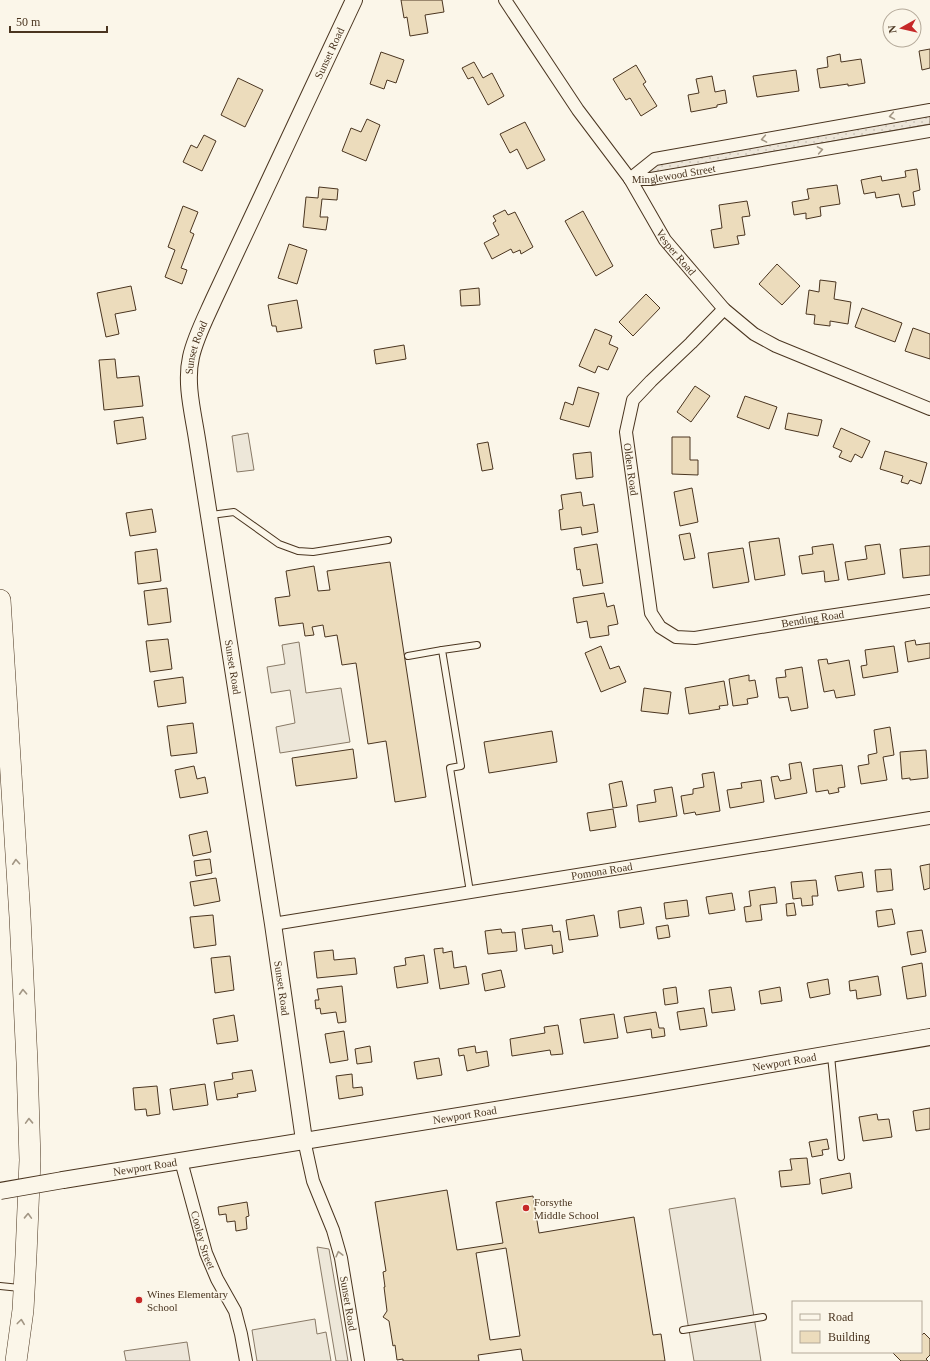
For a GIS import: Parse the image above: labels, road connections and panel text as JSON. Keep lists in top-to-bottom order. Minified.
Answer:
{"streets":{"street":["Sunset Road","Minglewood Street","Vesper Road","Olden Road","Bending Road","Pomona Road","Newport Road","Cooley Street"]},"crossings":[["Sunset Road","Pomona Road"],["Sunset Road","Newport Road"],["Minglewood Street","Vesper Road"],["Vesper Road","Olden Road"],["Olden Road","Bending Road"],["Newport Road","Cooley Street"]],"places":["Forsythe Middle School","Wines Elementary School"],"legend":["Road","Building"],"scale_bar":"50 m","north":"left"}
